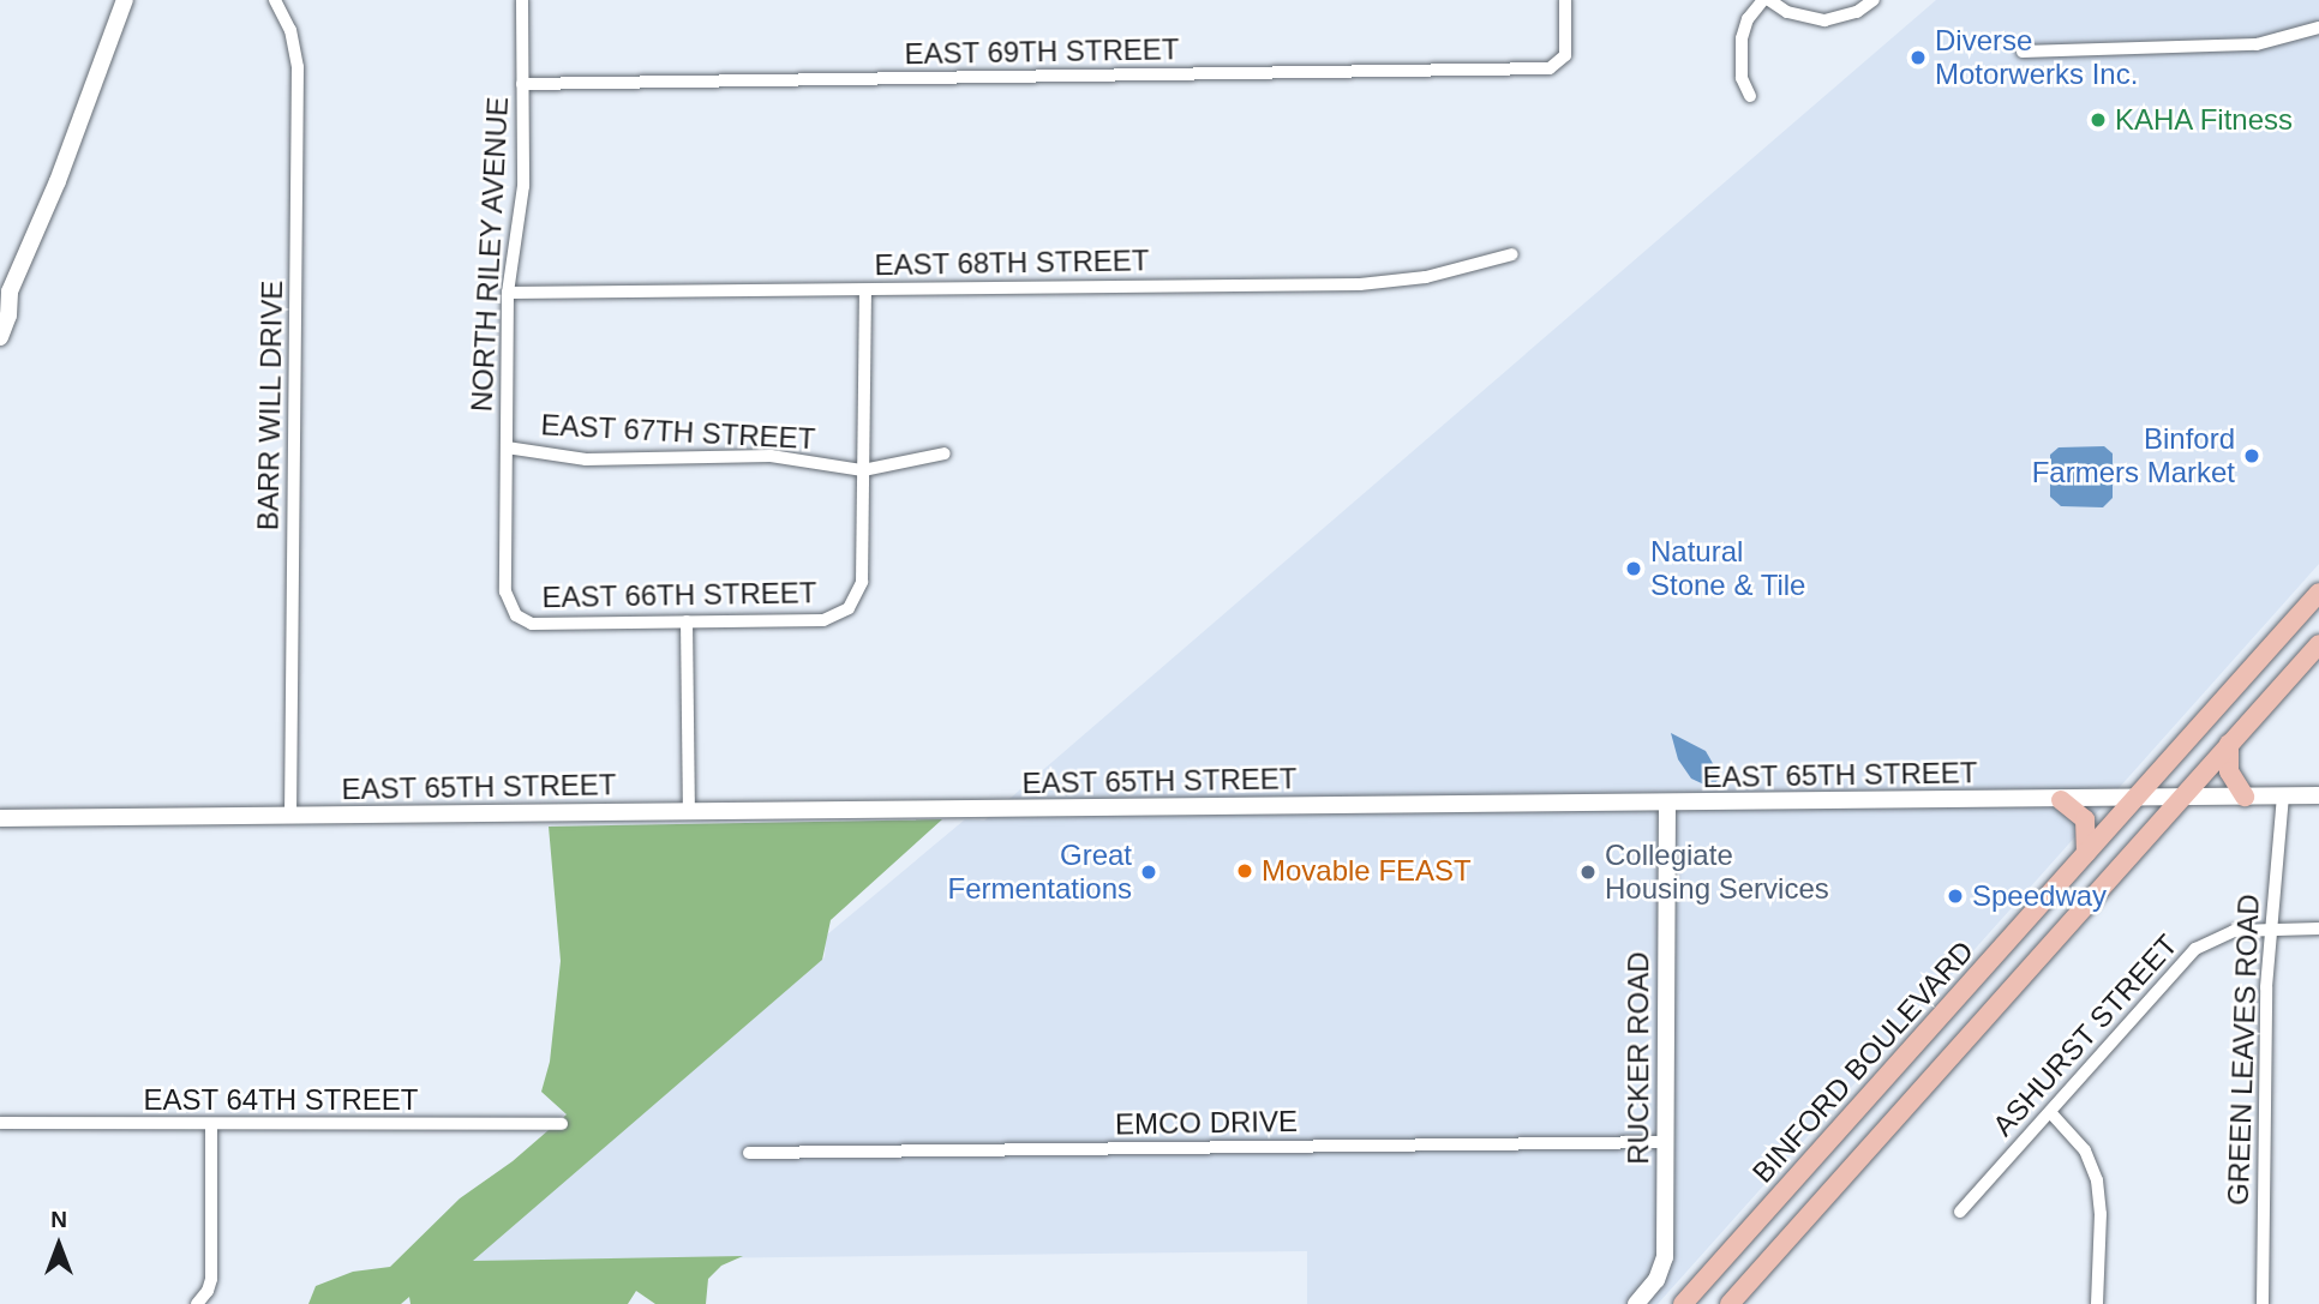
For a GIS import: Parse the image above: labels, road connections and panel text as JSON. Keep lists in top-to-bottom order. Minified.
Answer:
{"streets":{"main road":["BINFORD BOULEVARD"],"street":["EAST 69TH STREET","NORTH RILEY AVENUE","EAST 68TH STREET","BARR WILL DRIVE","EAST 67TH STREET","EAST 66TH STREET","EAST 65TH STREET","ASHURST STREET","GREEN LEAVES ROAD","RUCKER ROAD","EAST 64TH STREET","EMCO DRIVE"]},"crossings":[["EAST 69TH STREET","NORTH RILEY AVENUE"],["NORTH RILEY AVENUE","EAST 68TH STREET"],["NORTH RILEY AVENUE","EAST 67TH STREET"],["NORTH RILEY AVENUE","EAST 66TH STREET"],["BARR WILL DRIVE","EAST 65TH STREET"],["EAST 67TH STREET","EAST 66TH STREET"],["EAST 65TH STREET","GREEN LEAVES ROAD"],["EAST 65TH STREET","RUCKER ROAD"],["EAST 65TH STREET","BINFORD BOULEVARD"],["ASHURST STREET","GREEN LEAVES ROAD"],["RUCKER ROAD","EMCO DRIVE"]],"places":["Diverse Motorwerks Inc.","KAHA Fitness","Binford Farmers Market","Natural Stone & Tile","Movable FEAST","Great Fermentations","Collegiate Housing Services","Speedway"],"north":"top"}
